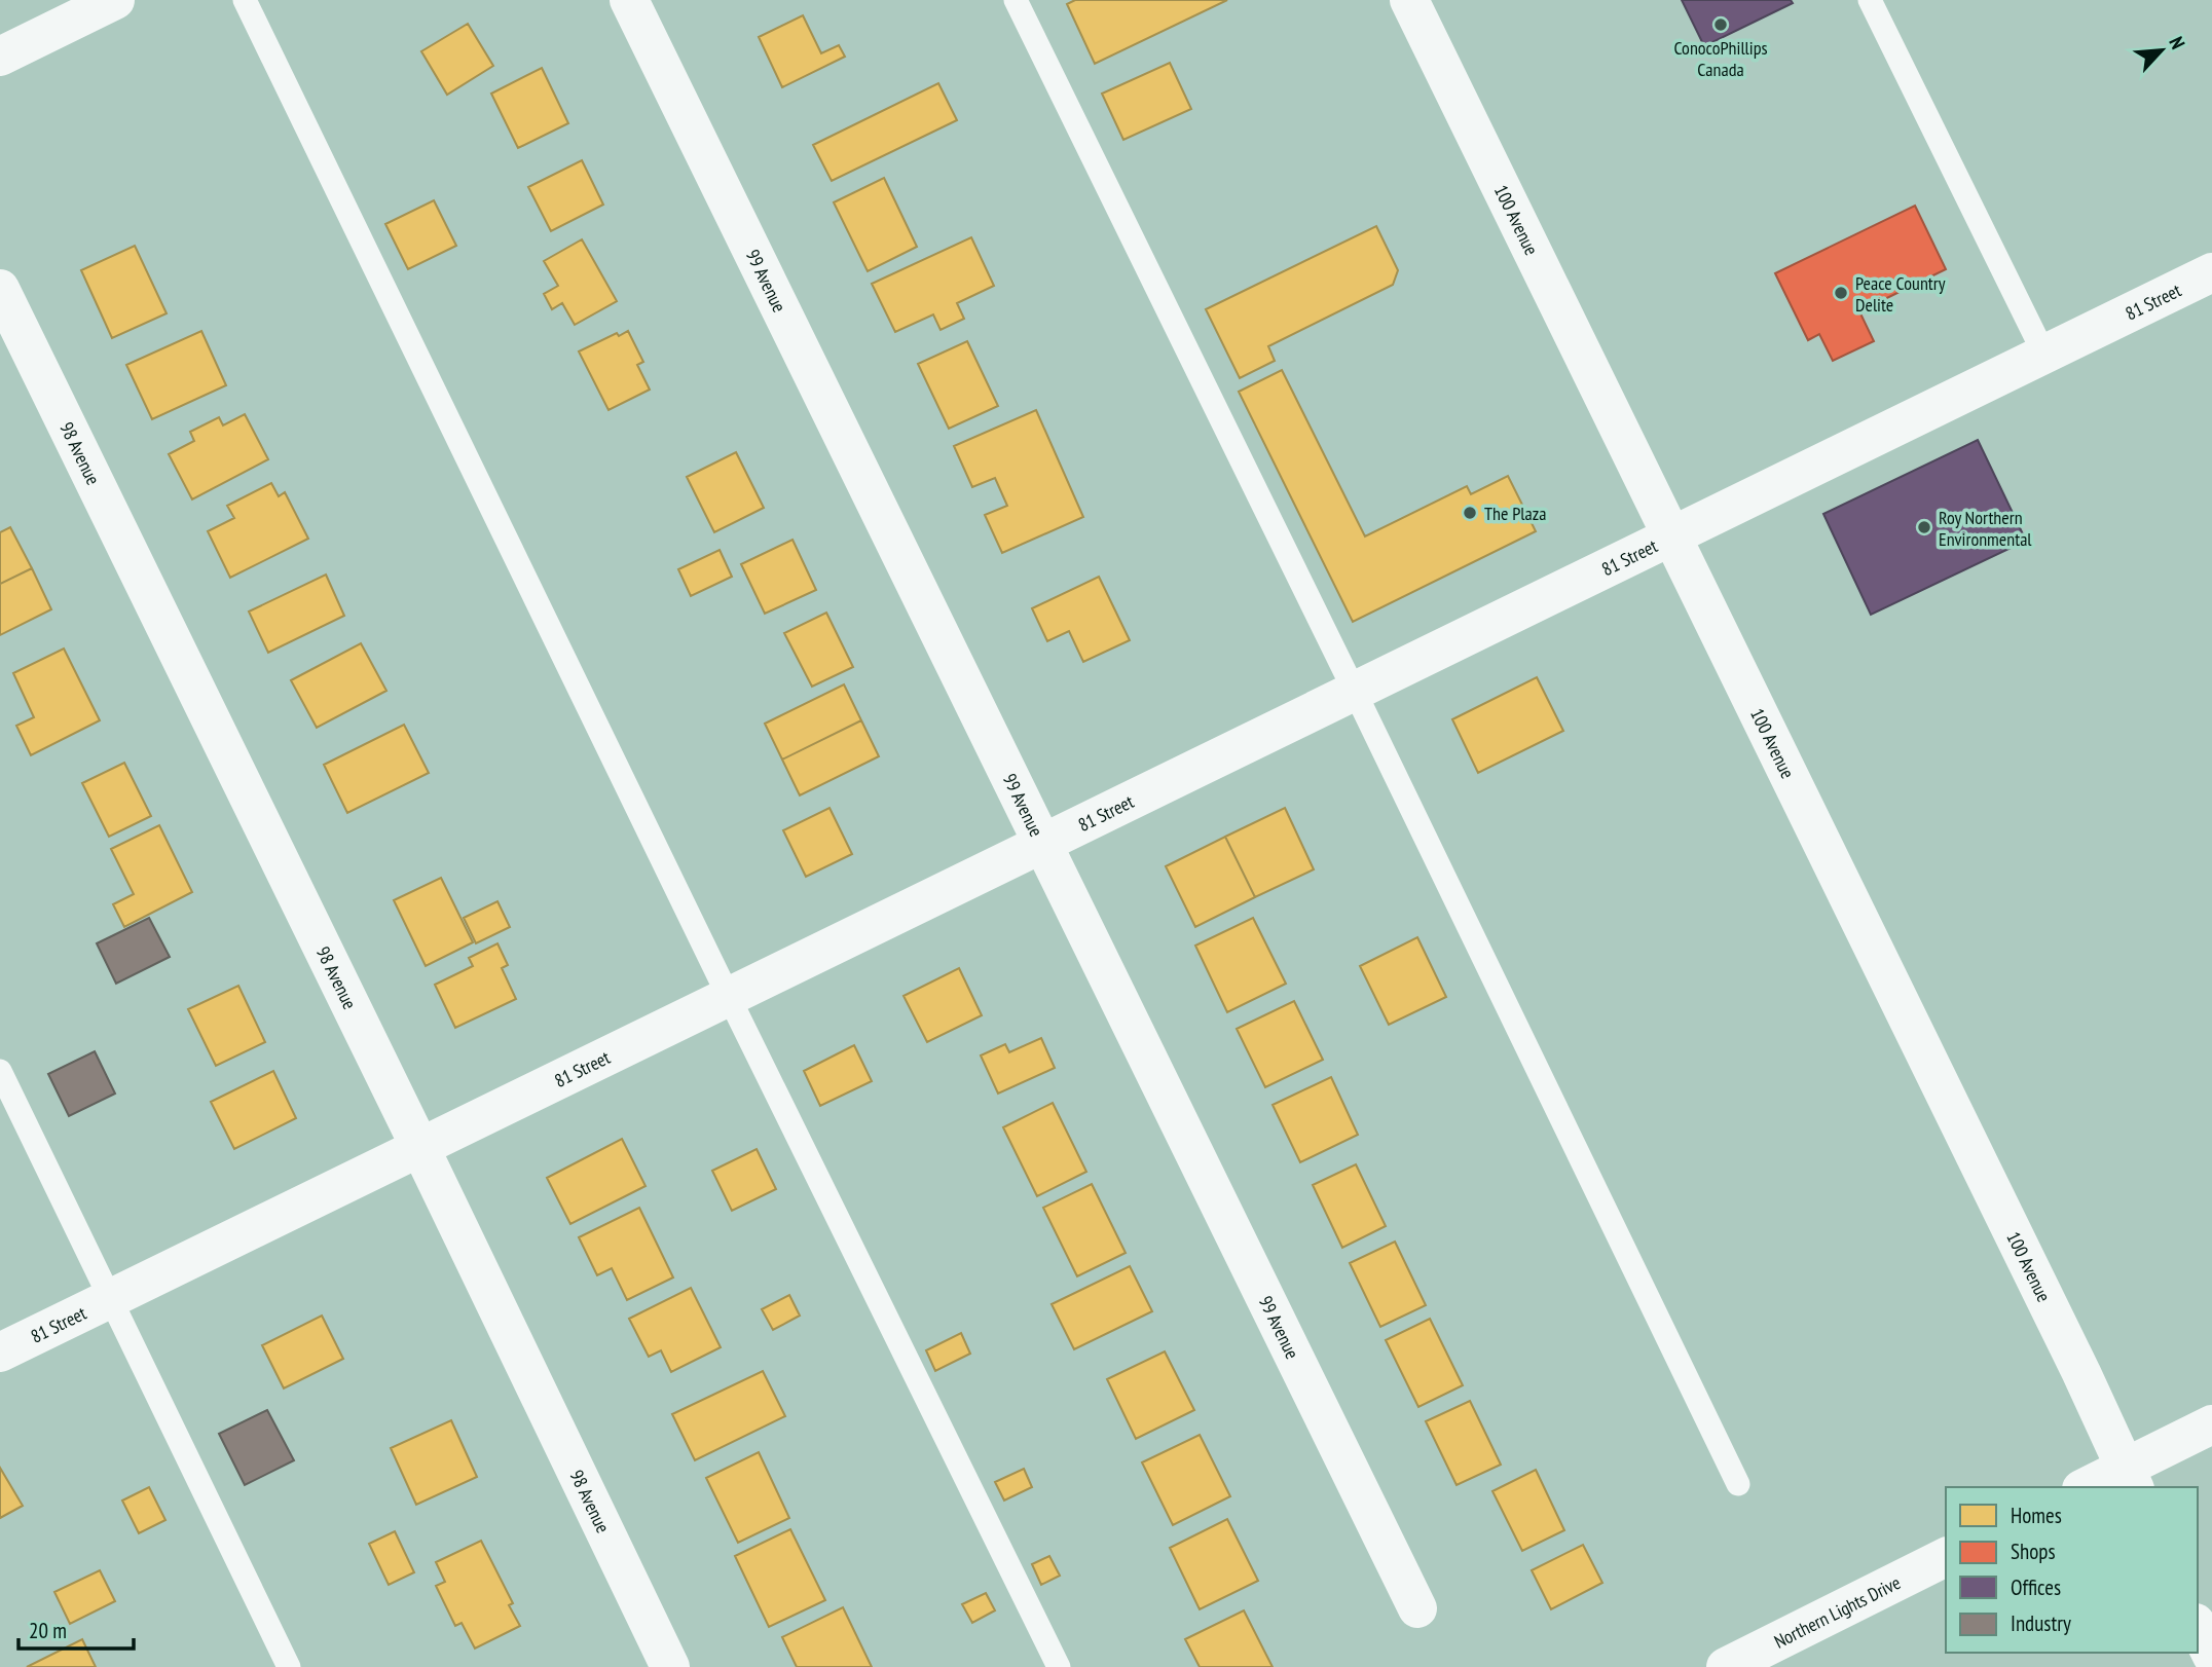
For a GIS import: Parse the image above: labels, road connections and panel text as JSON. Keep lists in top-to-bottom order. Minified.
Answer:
{"streets":{"street":["100 Avenue","99 Avenue","81 Street","98 Avenue","Northern Lights Drive"]},"crossings":[["100 Avenue","81 Street"],["99 Avenue","81 Street"],["81 Street","98 Avenue"]],"places":["ConocoPhillips Canada","Peace Country Delite","The Plaza","Roy Northern Environmental"],"legend":["Homes","Shops","Offices","Industry"],"scale_bar":"20 m","north":"top right"}
